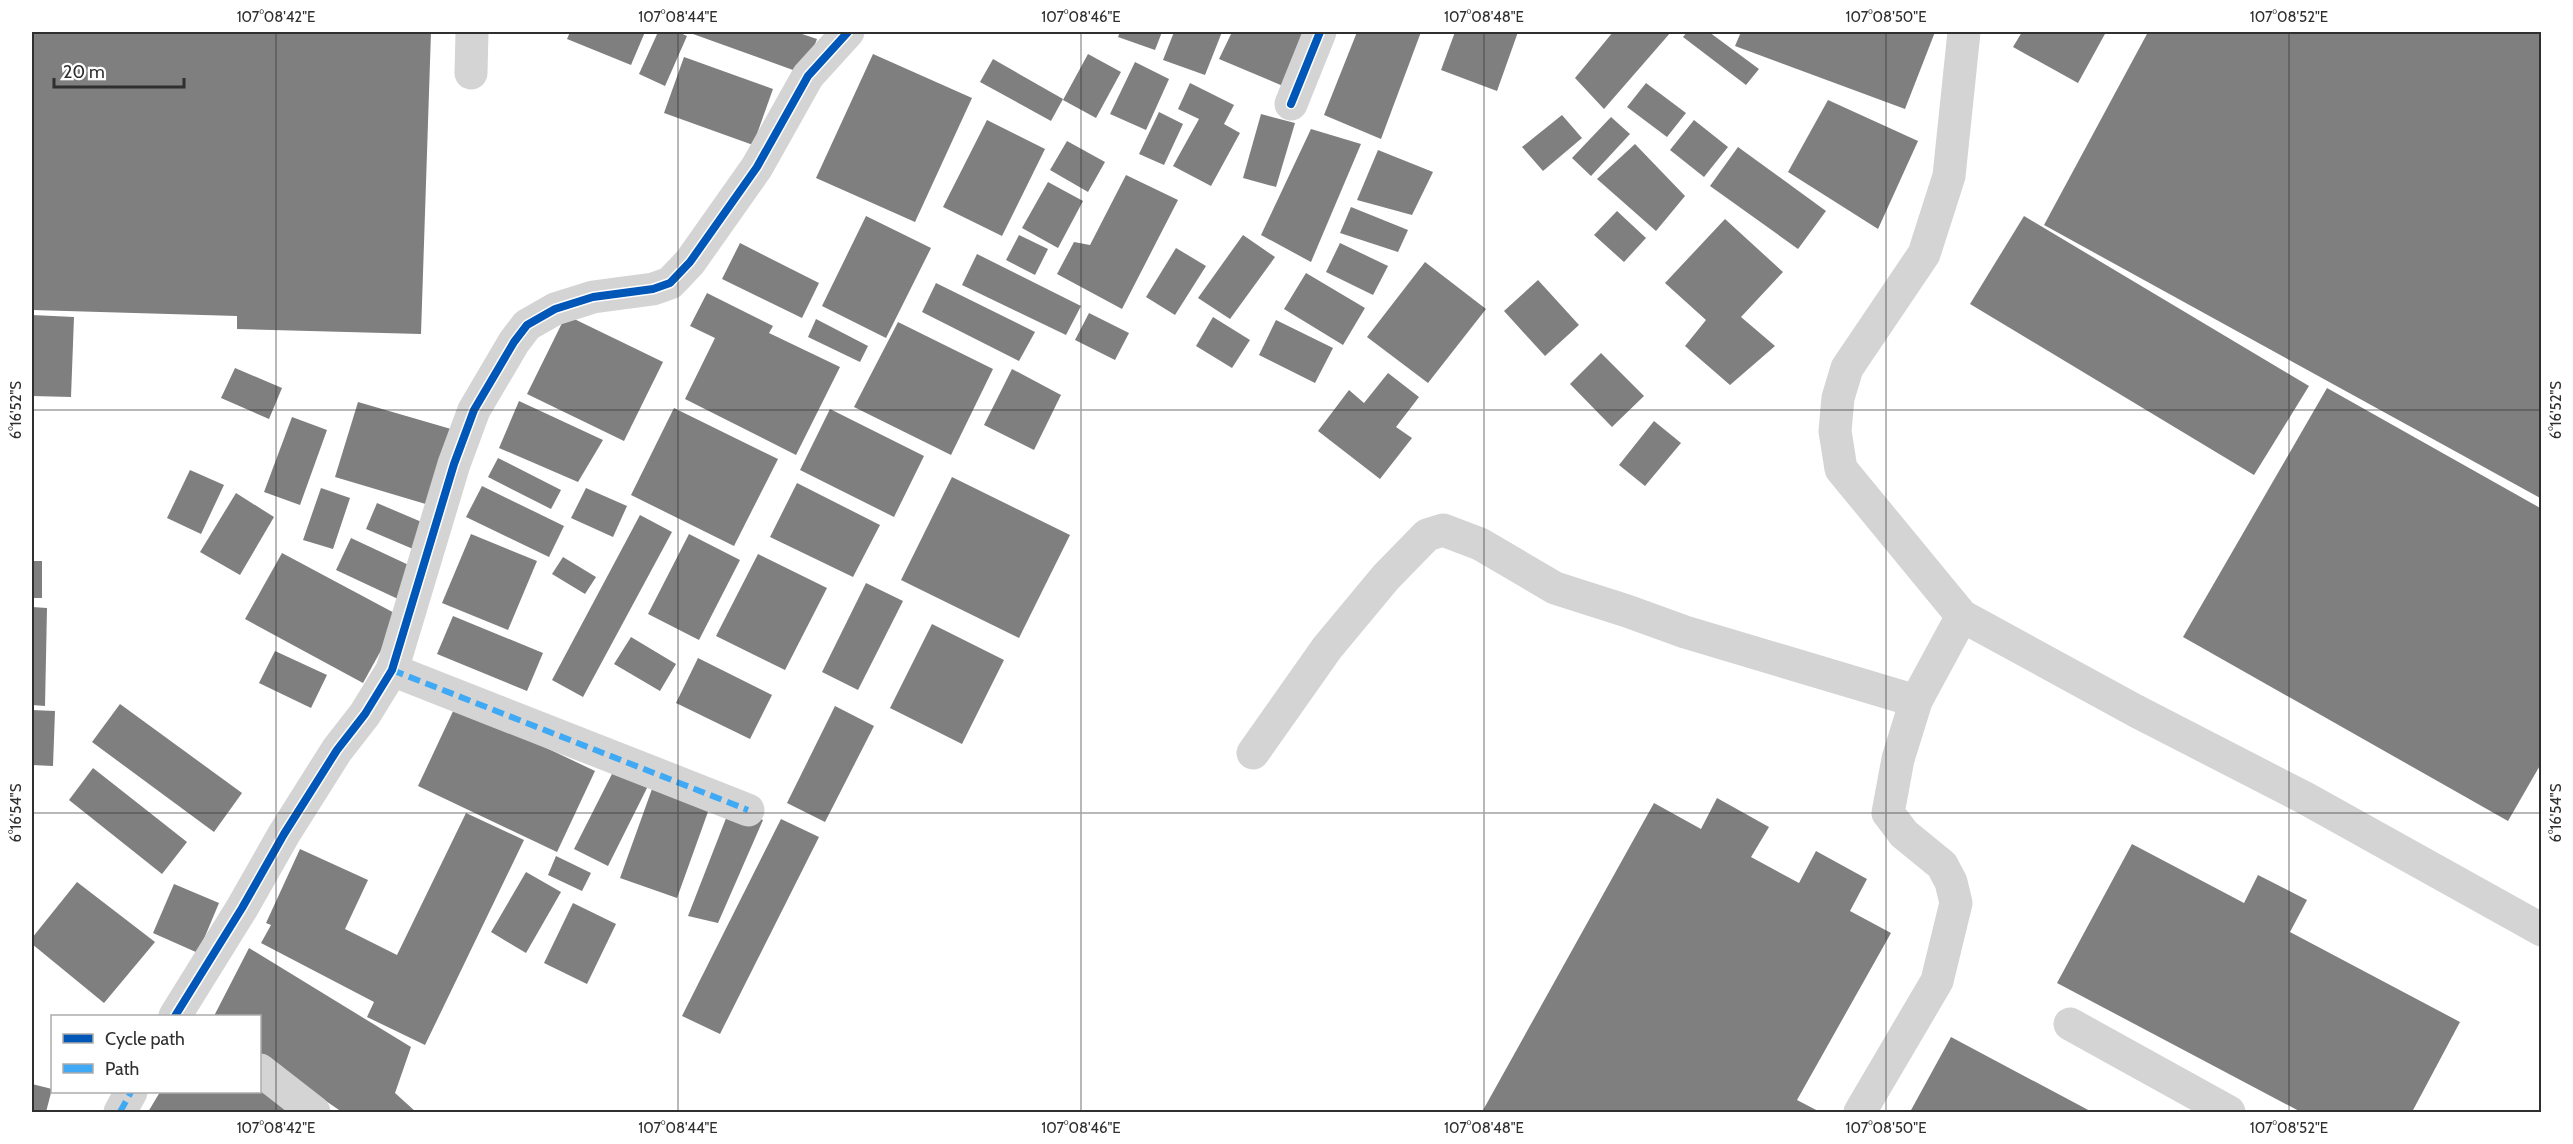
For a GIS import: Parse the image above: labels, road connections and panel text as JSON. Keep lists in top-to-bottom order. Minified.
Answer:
{"legend":["Cycle path","Path"],"scale_bar":"20 m","coordinates":["107°08'42\"E","107°08'44\"E","107°08'46\"E","107°08'48\"E","107°08'50\"E","107°08'52\"E","6°16'52\"S","6°16'54\"S"]}
